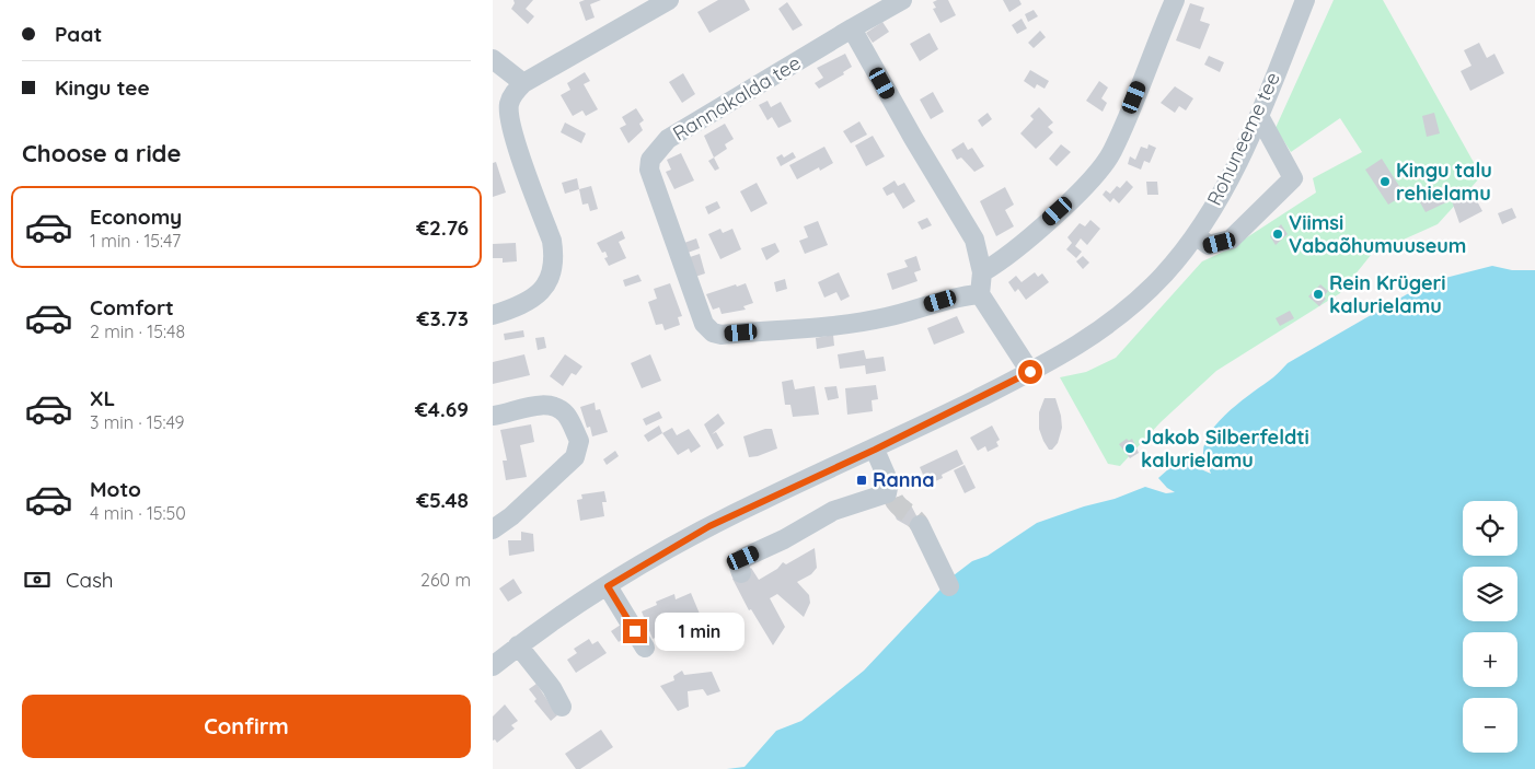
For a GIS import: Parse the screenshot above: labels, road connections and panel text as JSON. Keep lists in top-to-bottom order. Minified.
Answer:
{"streets":{"street":["Rannakalda tee","Rohuneeme tee"]},"places":{"other":["Kingu talu rehielamu","Viimsi Vabaõhumuuseum","Rein Krügeri kalurielamu","Jakob Silberfeldti kalurielamu"],"transit":["Ranna"]},"page":{"banner":["Paat","Kingu tee"],"heading":"Choose a ride","list":[{"name":"Economy","note":"1 min · 15:47","value":"€2.76"},{"name":"Comfort","note":"2 min · 15:48","value":"€3.73"},{"name":"XL","note":"3 min · 15:49","value":"€4.69"},{"name":"Moto","note":"4 min · 15:50","value":"€5.48"}],"map_buttons":["+","−"],"pay":["Cash","260 m"],"bubble":"1 min","buttons":"Confirm"}}
